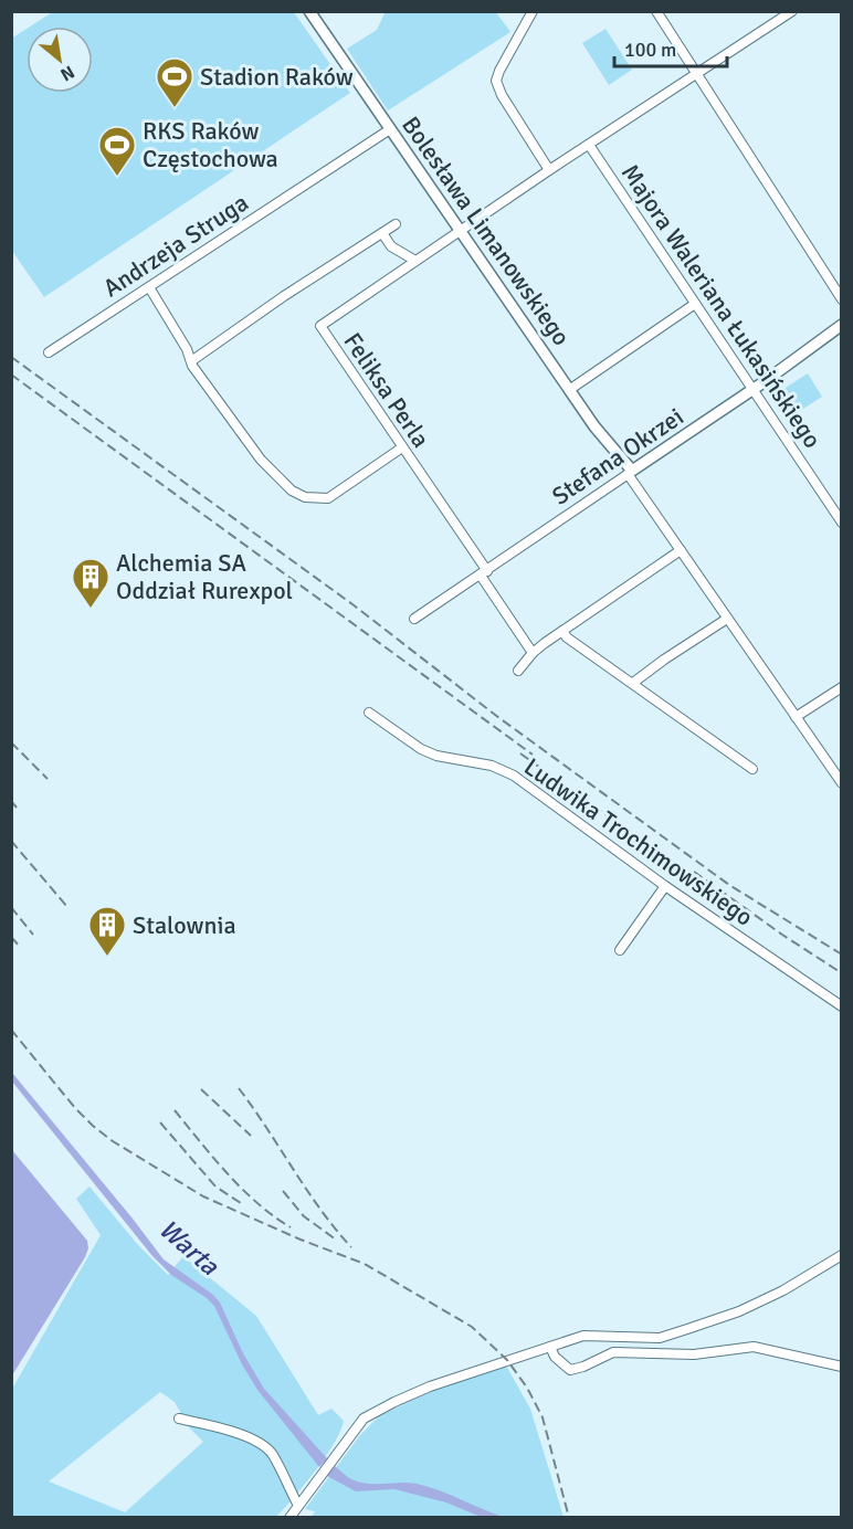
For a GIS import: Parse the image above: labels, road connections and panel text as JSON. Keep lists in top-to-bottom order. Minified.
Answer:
{"streets":{"street":["Bolesława Limanowskiego","Andrzeja Struga","Majora Waleriana Łukasińskiego","Feliksa Perla","Stefana Okrzei","Ludwika Trochimowskiego"]},"crossings":[["Bolesława Limanowskiego","Andrzeja Struga"],["Bolesława Limanowskiego","Feliksa Perla"],["Bolesława Limanowskiego","Stefana Okrzei"],["Majora Waleriana Łukasińskiego","Feliksa Perla"],["Majora Waleriana Łukasińskiego","Stefana Okrzei"],["Feliksa Perla","Stefana Okrzei"]],"water":["Warta"],"places":{"sports":["Stadion Raków","RKS Raków Częstochowa"],"building":["Alchemia SA Oddział Rurexpol","Stalownia"]},"scale_bar":"100 m","north":"bottom right"}
